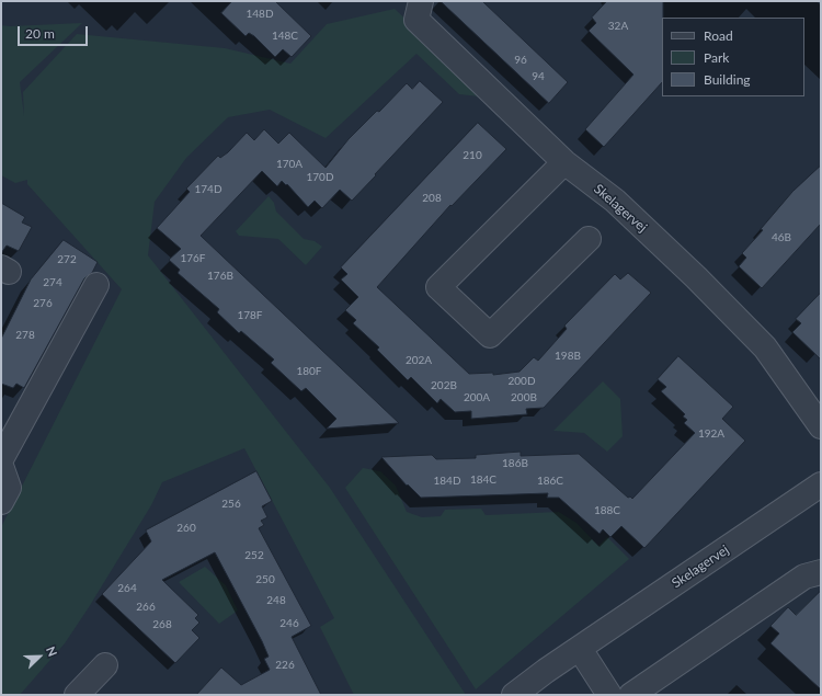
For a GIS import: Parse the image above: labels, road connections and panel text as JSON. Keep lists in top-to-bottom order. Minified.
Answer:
{"streets":{"street":["Skelagervej"]},"house_numbers":["148D","32A","148C","96","94","210","170A","170D","174D","208","46B","176F","272","176B","274","276","178F","278","198B","202A","180F","200D","202B","200A","200B","192A","186B","184C","184D","186C","256","188C","260","252","250","264","248","266","246","268","226"],"legend":["Road","Park","Building"],"scale_bar":"20 m","north":"top right"}
